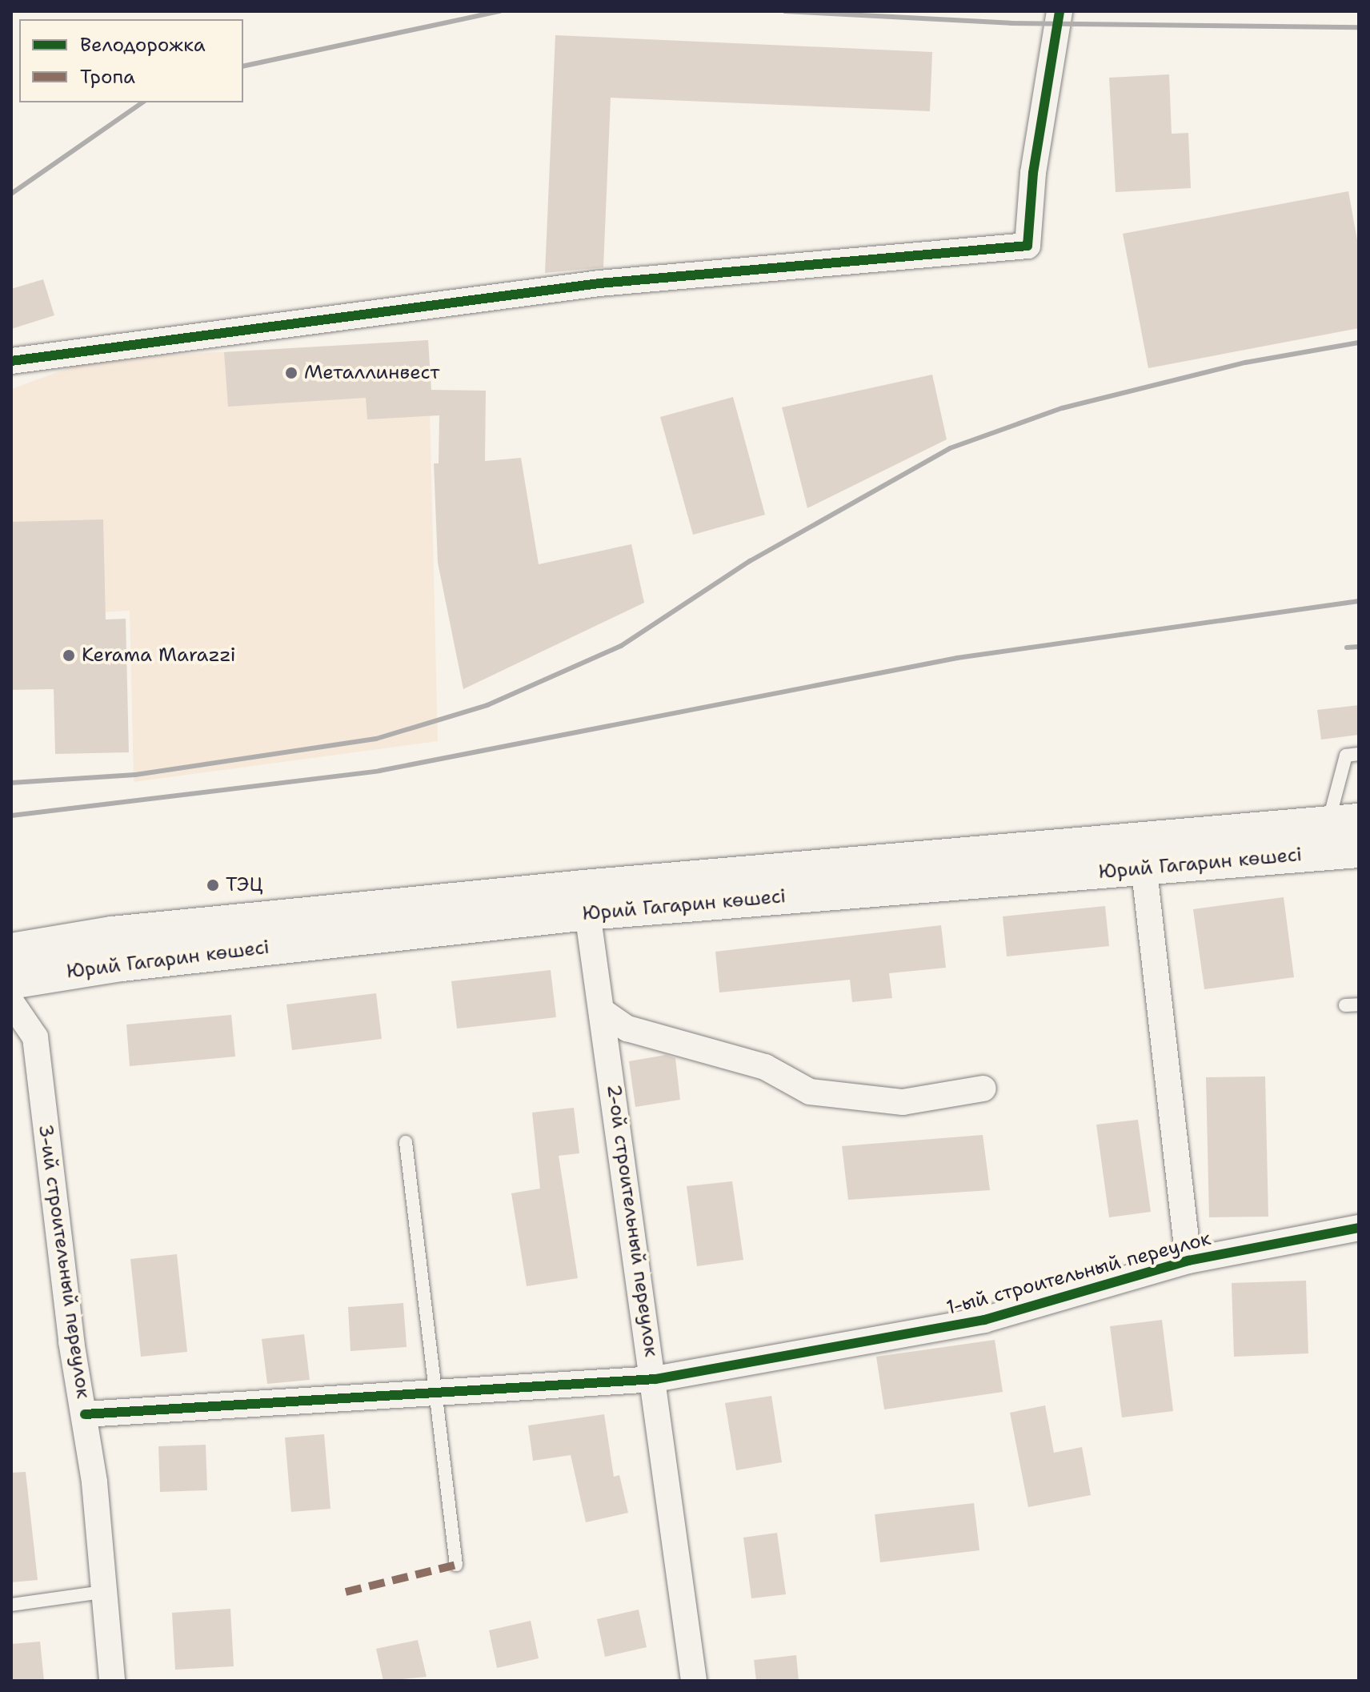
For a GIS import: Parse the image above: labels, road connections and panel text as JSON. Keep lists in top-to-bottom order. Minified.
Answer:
{"streets":{"main road":["Юрий Гагарин көшесі"],"street":["2-ой строительный переулок","3-ий строительный переулок","1-ый строительный переулок"]},"crossings":[["Юрий Гагарин көшесі","2-ой строительный переулок"],["Юрий Гагарин көшесі","1-ый строительный переулок"],["2-ой строительный переулок","1-ый строительный переулок"],["3-ий строительный переулок","1-ый строительный переулок"]],"places":["Металлинвест","Kerama Marazzi","ТЭЦ"],"legend":["Велодорожка","Тропа"]}
